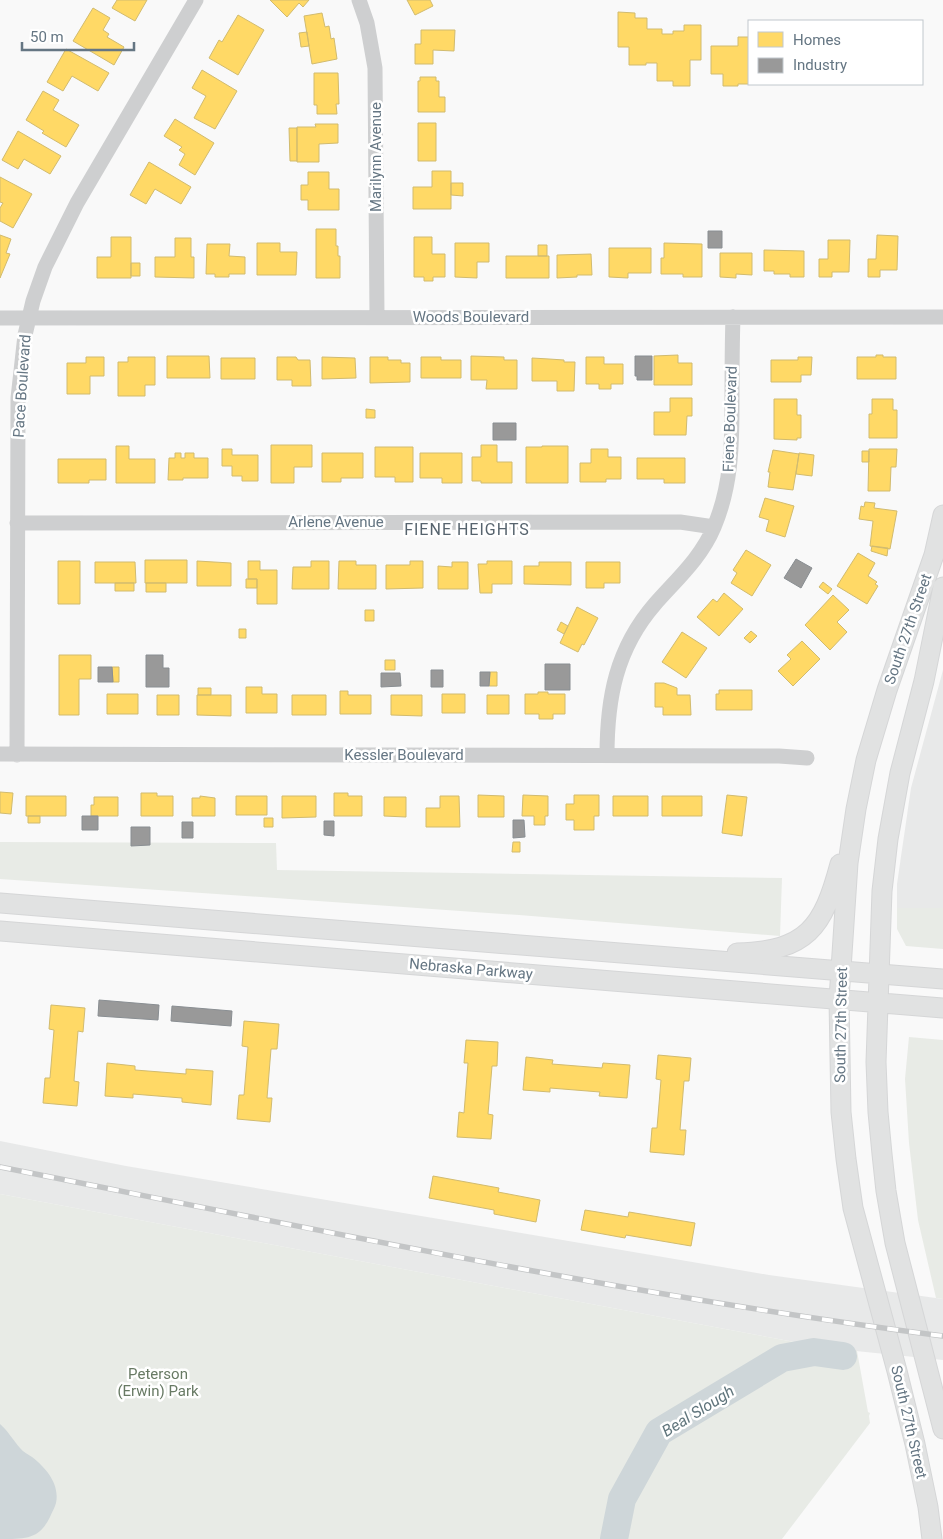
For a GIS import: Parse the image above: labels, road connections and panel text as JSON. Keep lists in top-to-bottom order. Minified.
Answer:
{"streets":{"main road":["South 27th Street","Nebraska Parkway"],"street":["Marilynn Avenue","Woods Boulevard","Pace Boulevard","Fiene Boulevard","Arlene Avenue","Kessler Boulevard"]},"crossings":[["Marilynn Avenue","Woods Boulevard"],["Woods Boulevard","Pace Boulevard"],["Woods Boulevard","Fiene Boulevard"],["Pace Boulevard","Arlene Avenue"],["Pace Boulevard","Kessler Boulevard"],["Fiene Boulevard","Arlene Avenue"],["Fiene Boulevard","Kessler Boulevard"],["South 27th Street","Nebraska Parkway"]],"districts":["FIENE HEIGHTS"],"water":["Beal Slough"],"parks":["Peterson (Erwin) Park"],"legend":["Homes","Industry"],"scale_bar":"50 m"}
